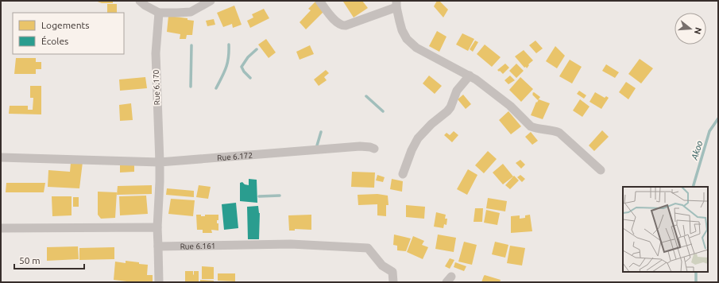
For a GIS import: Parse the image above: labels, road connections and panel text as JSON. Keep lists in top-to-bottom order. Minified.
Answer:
{"streets":{"street":["Rue 6.170","Rue 6.172","Rue 6.161"]},"crossings":[["Rue 6.170","Rue 6.172"]],"water":["Akoo"],"legend":["Logements","Écoles"],"scale_bar":"50 m","north":"right"}
